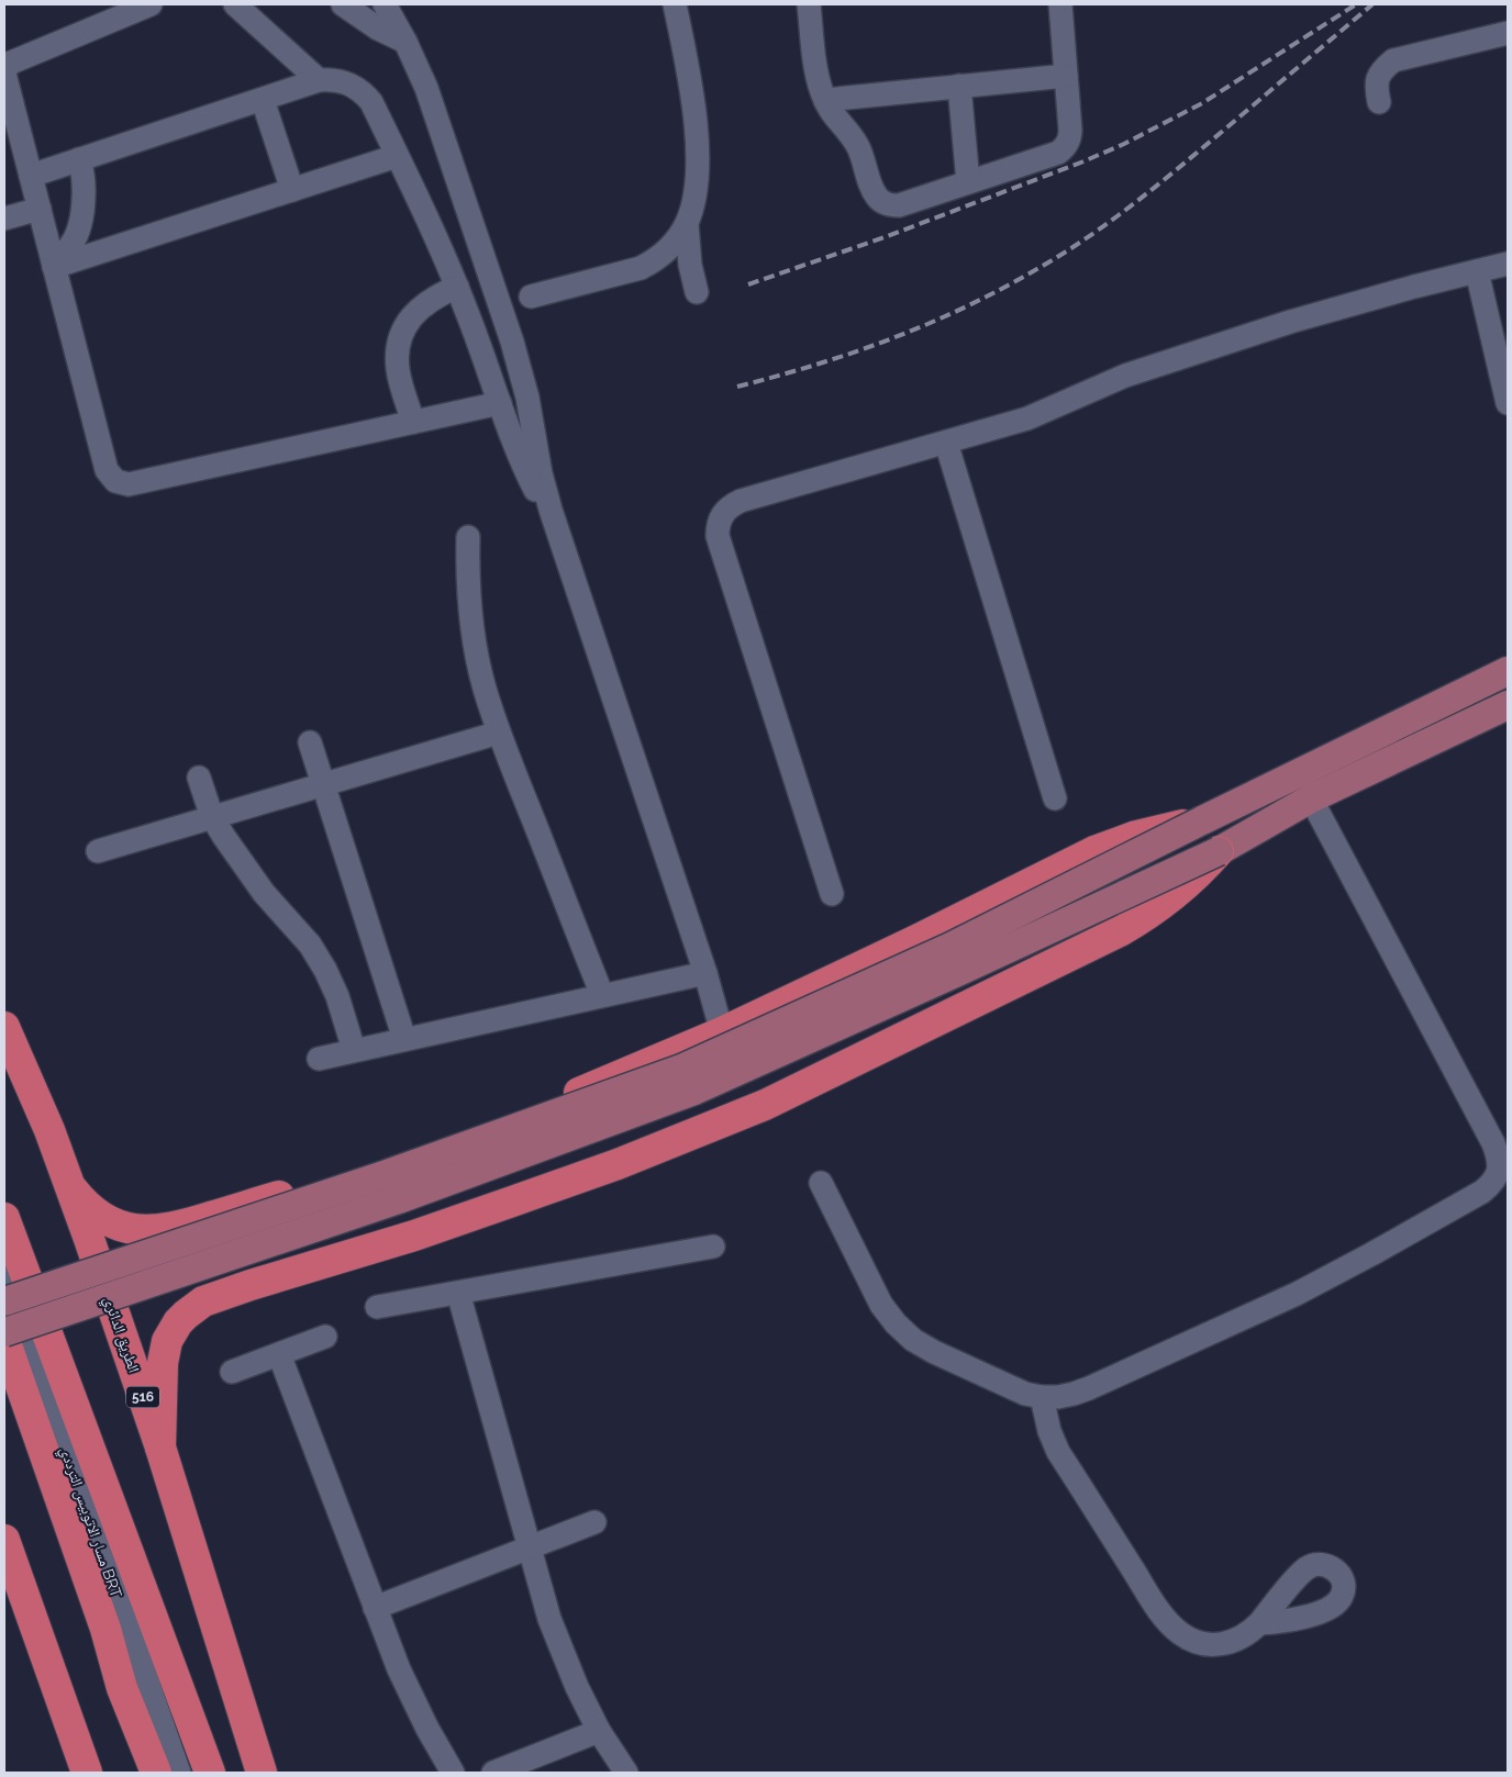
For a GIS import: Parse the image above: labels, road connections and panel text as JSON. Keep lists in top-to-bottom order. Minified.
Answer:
{"streets":{"highway":["الطريق الدائري","516"],"lane":["مسار الاتوبيس الترددي BRT"]}}
